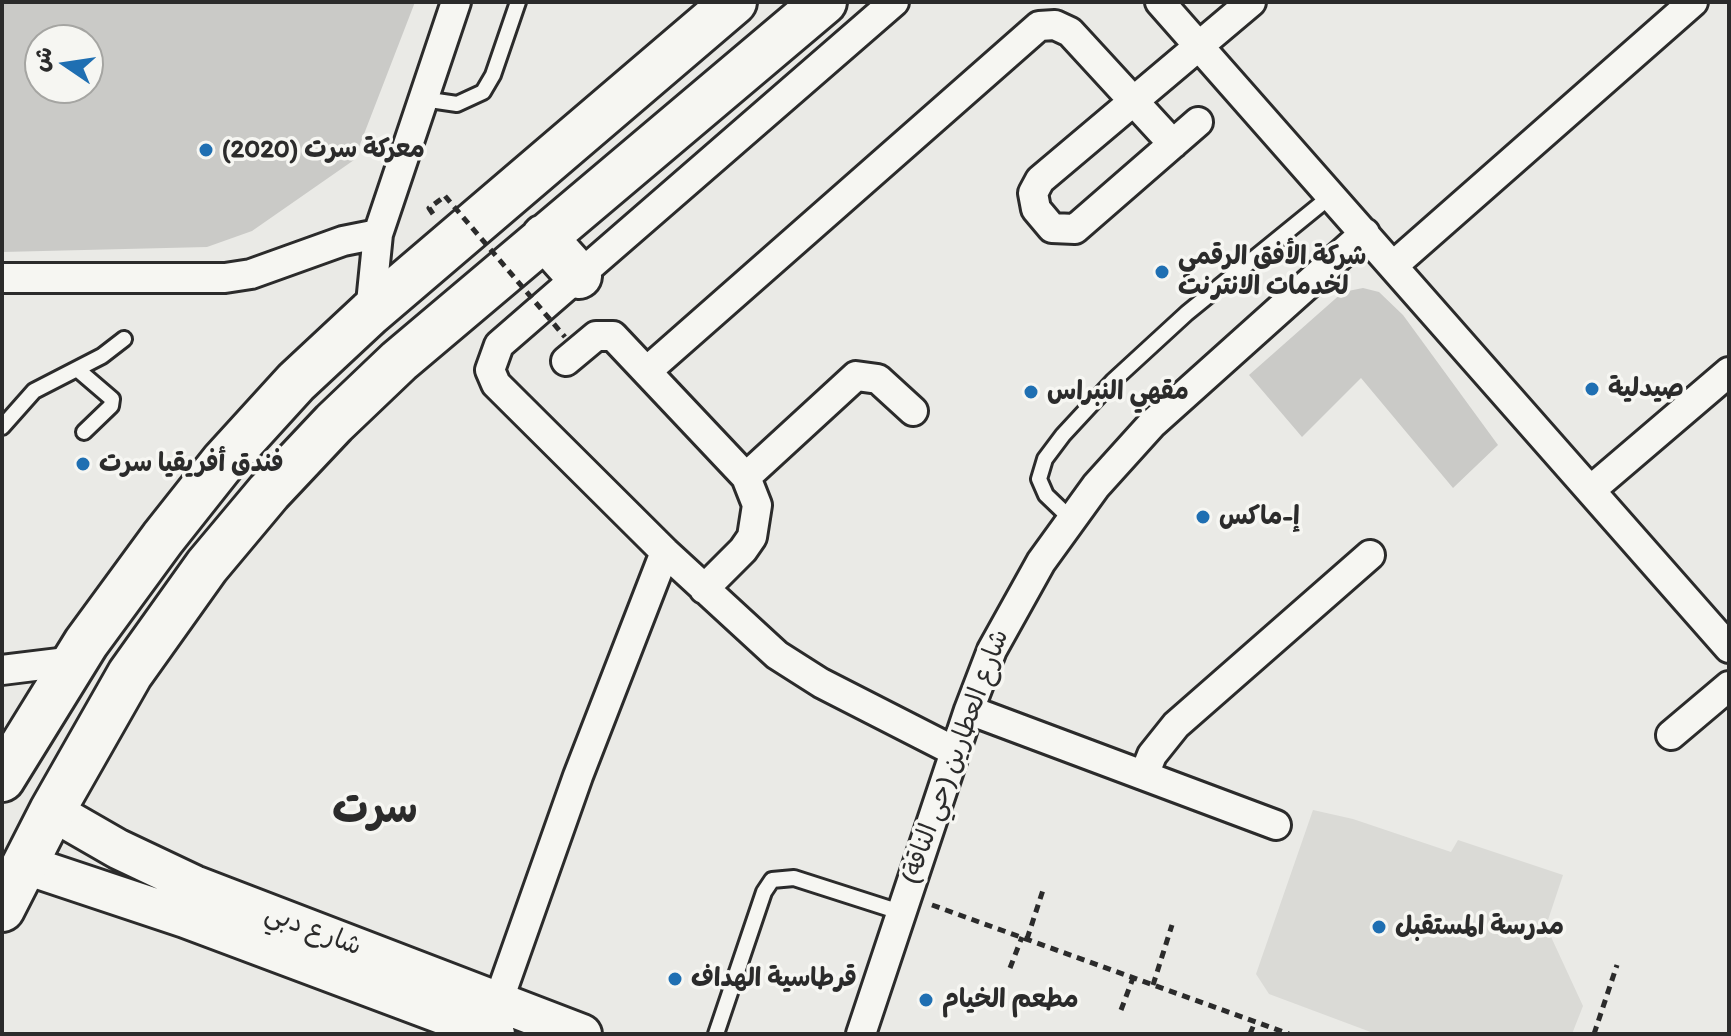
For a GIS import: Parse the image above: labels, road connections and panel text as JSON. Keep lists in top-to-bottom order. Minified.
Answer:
{"streets":{"street":["شارع العطارين (حي الناقة)","شارع دبي"]},"districts":["سرت"],"places":["معركة سرت (2020)","شركة الأفق الرقمي لخدمات الانترنت","صيدلية","مقهي النبراس","فندق أفريقيا سرت","إ-ماكس","مدرسة المستقبل","قرطاسية الهداف","مطعم الخيام"],"north":"left"}
